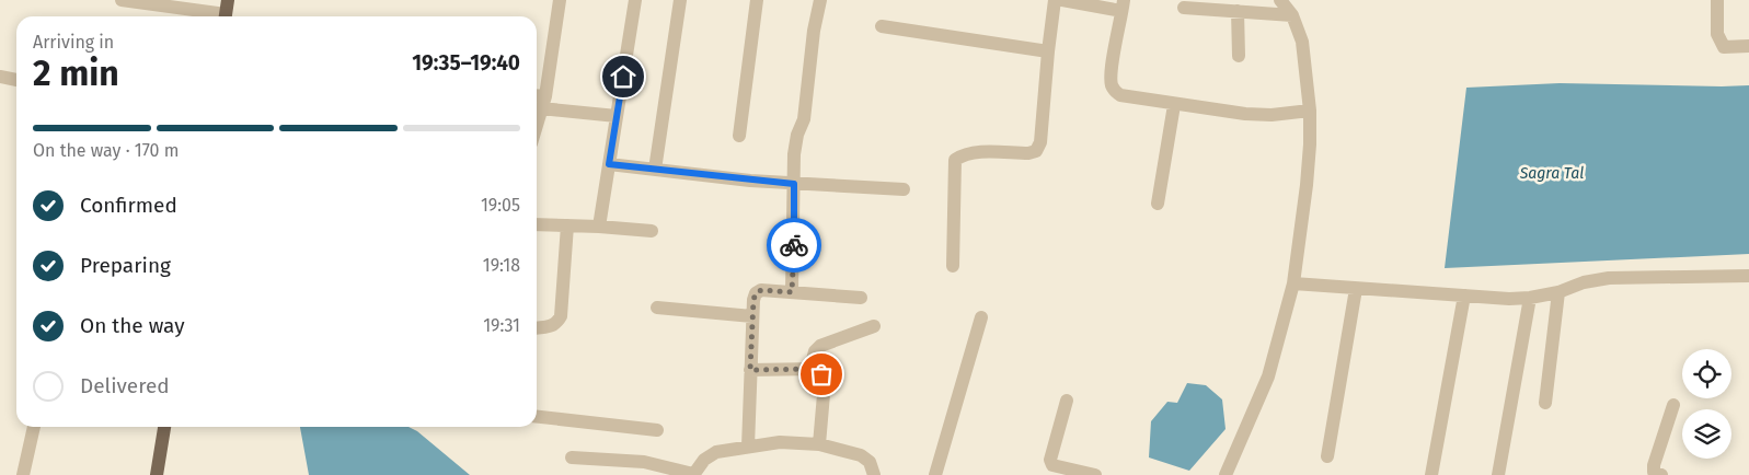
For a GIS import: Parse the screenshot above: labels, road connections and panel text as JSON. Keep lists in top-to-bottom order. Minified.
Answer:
{"water":["Sagra Tal"],"page":{"heading":["2 min","Arriving in","19:35–19:40"],"bar":"On the way · 170 m","list":[["Confirmed","19:05"],["Preparing","19:18"],["On the way","19:31"],"Delivered"]}}
